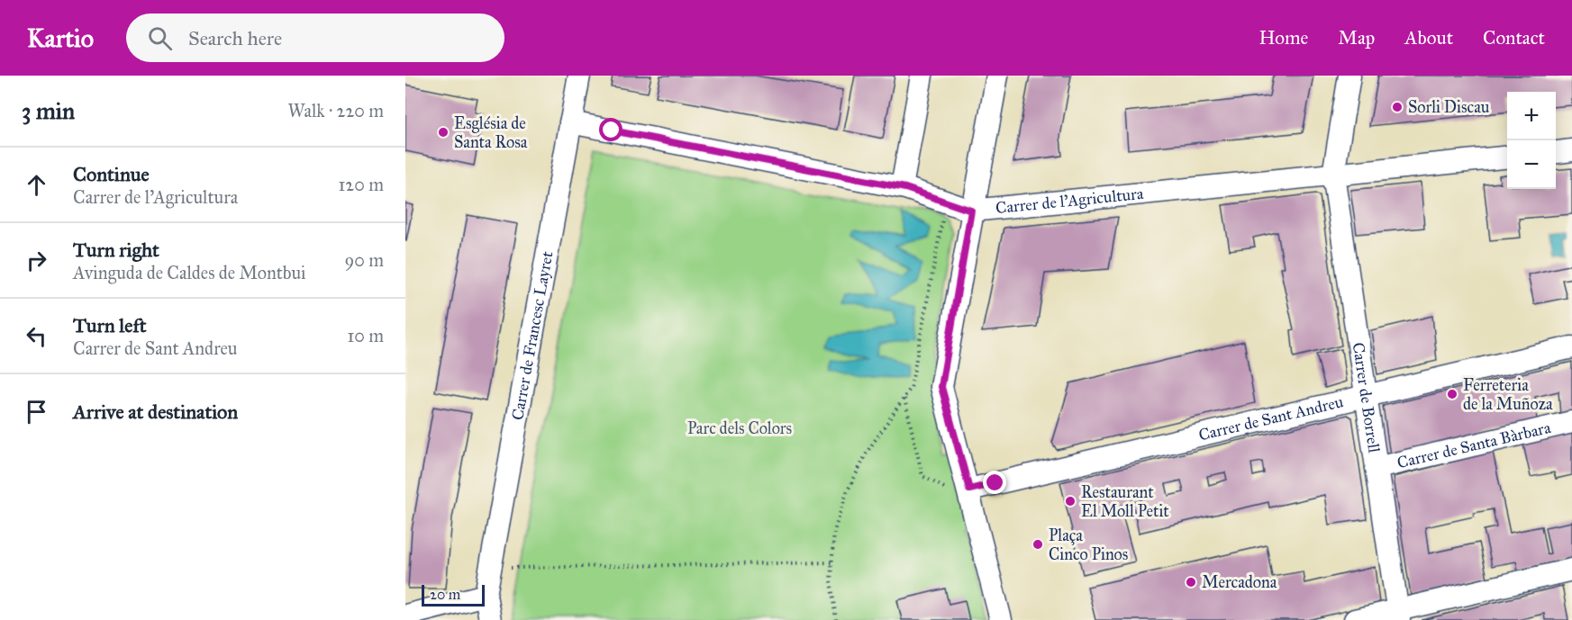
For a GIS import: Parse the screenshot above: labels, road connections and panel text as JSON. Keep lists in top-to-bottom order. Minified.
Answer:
{"streets":{"street":["Carrer de l'Agricultura","Carrer de Francesc Layret","Carrer de Borrell","Carrer de Sant Andreu","Carrer de Santa Bàrbara"]},"crossings":[["Carrer de l'Agricultura","Carrer de Francesc Layret"],["Carrer de l'Agricultura","Carrer de Borrell"],["Carrer de Borrell","Carrer de Sant Andreu"],["Carrer de Borrell","Carrer de Santa Bàrbara"]],"parks":["Parc dels Colors"],"places":["Sorli Discau","Església de Santa Rosa","Ferreteria de la Muñoza","Restaurant El Moll Petit","Plaça Cinco Pinos","Mercadona"],"scale_bar":"20 m","page":{"header":"Kartio","search":"Search here","nav":["Home","Map","About","Contact"],"heading":["3 min","Walk · 220 m"],"map_buttons":["+","−"],"list":[["Continue","Carrer de l'Agricultura","120 m"],["Turn right","Avinguda de Caldes de Montbui","90 m"],["Turn left","Carrer de Sant Andreu","10 m"],"Arrive at destination"],"scale":"20 m"}}
